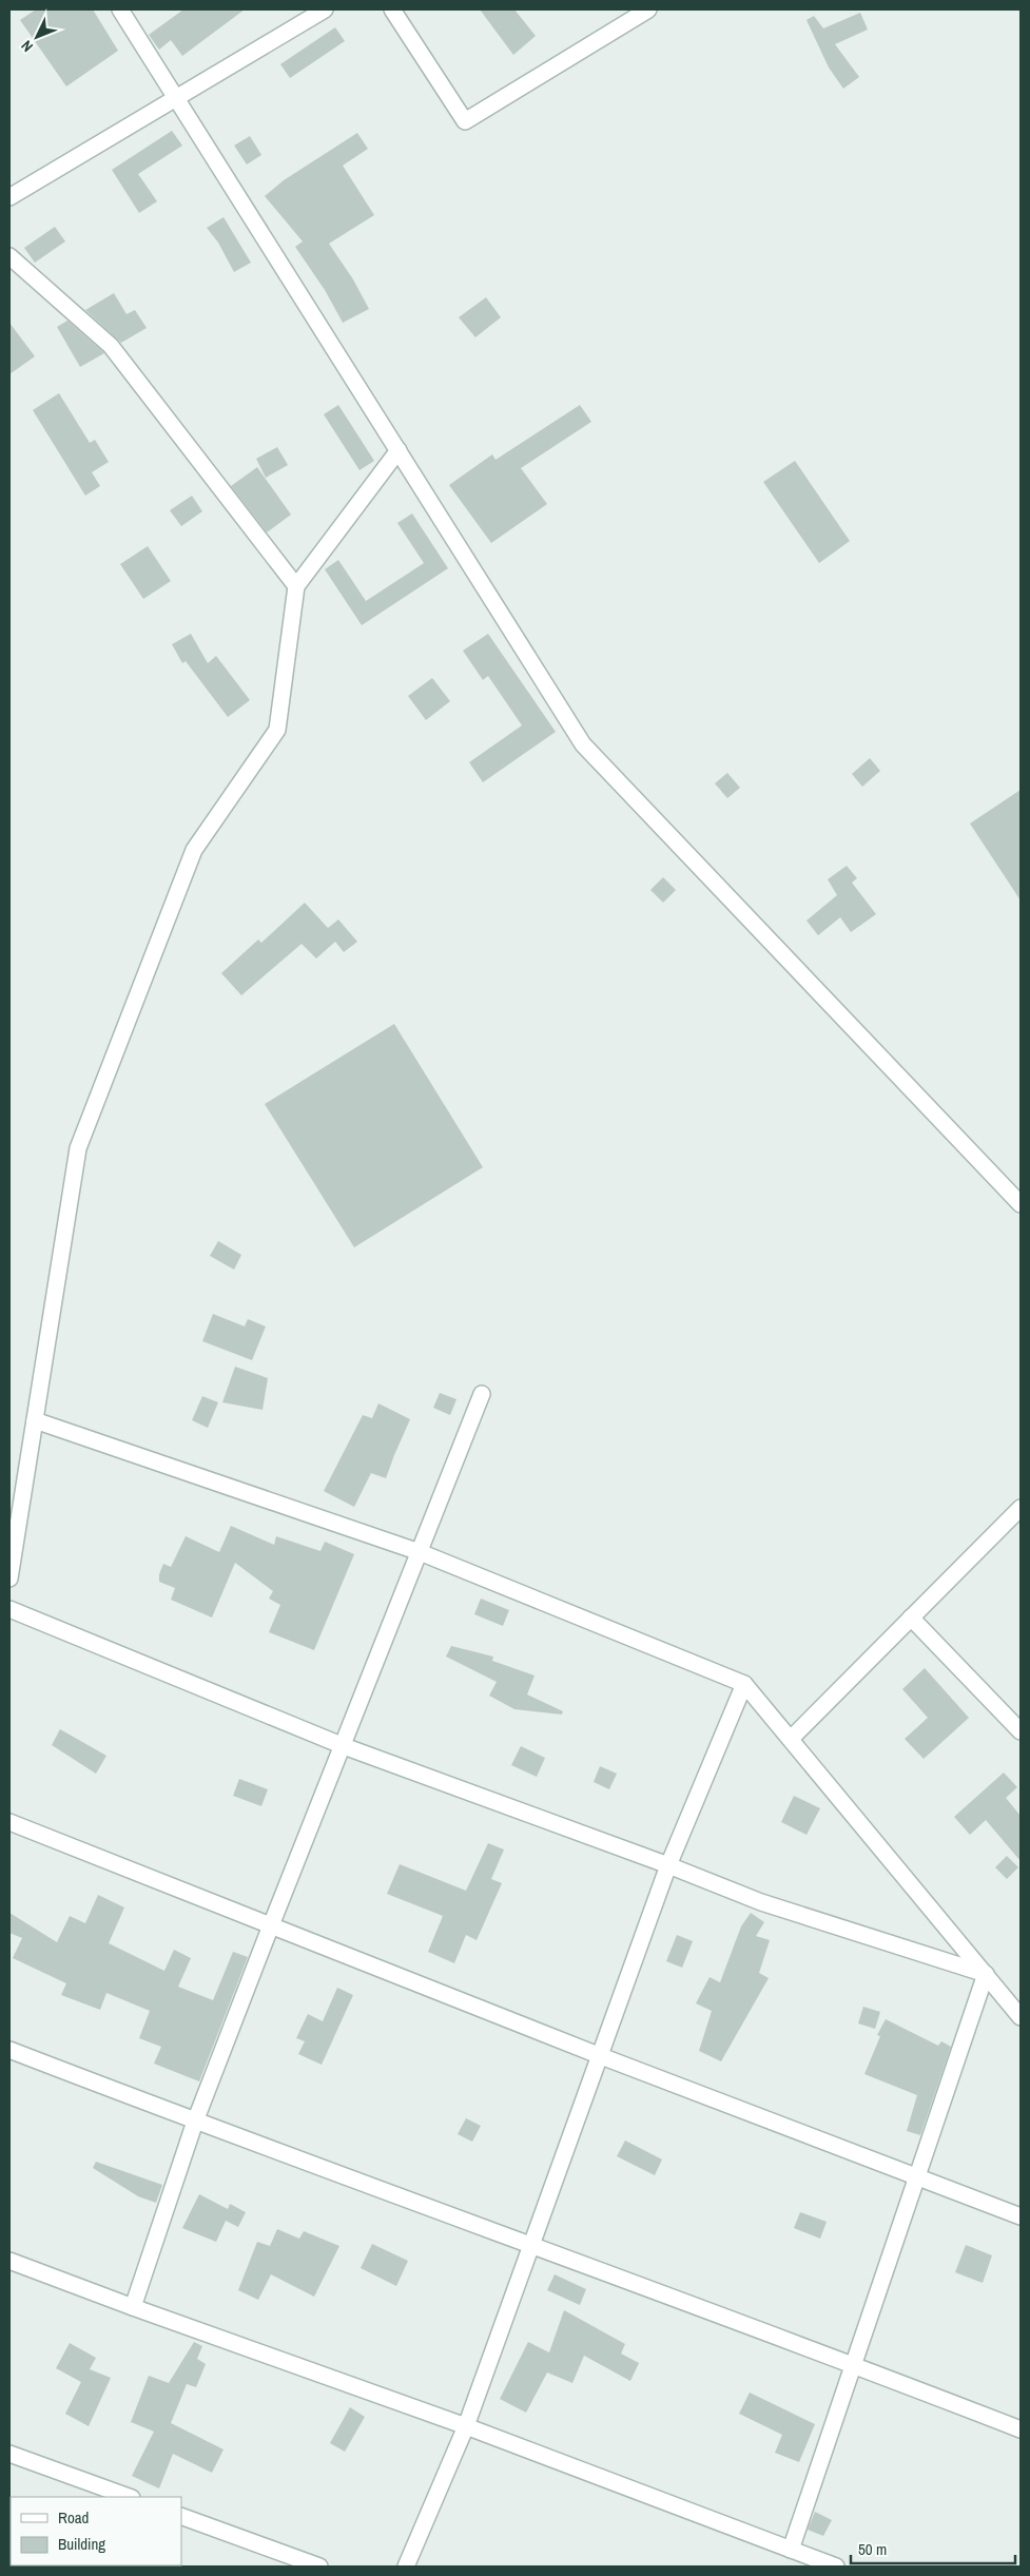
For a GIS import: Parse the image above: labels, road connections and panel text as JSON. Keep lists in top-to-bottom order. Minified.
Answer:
{"legend":["Road","Building"],"scale_bar":"50 m","north":"bottom left"}
